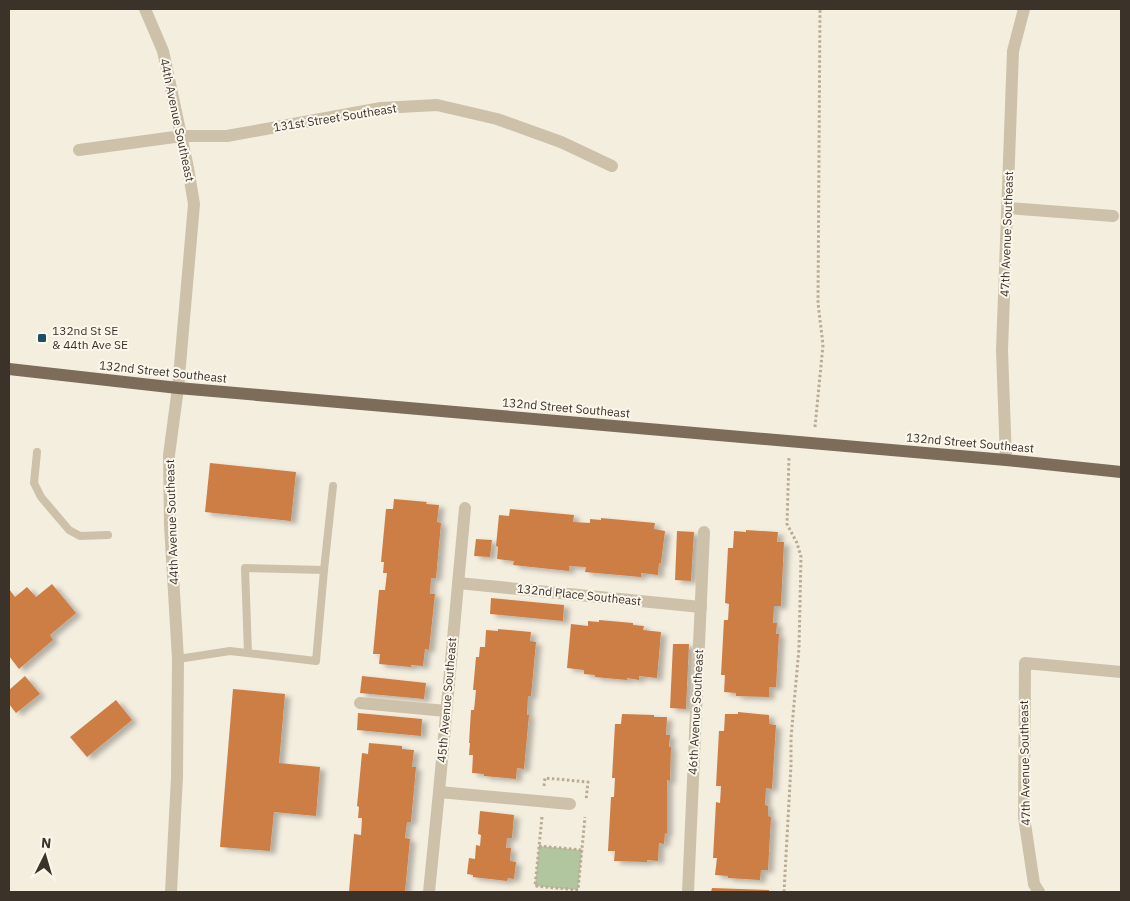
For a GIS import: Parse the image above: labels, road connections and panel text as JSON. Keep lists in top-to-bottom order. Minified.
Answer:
{"streets":{"main road":["132nd Street Southeast"],"street":["131st Street Southeast","44th Avenue Southeast","47th Avenue Southeast","132nd Place Southeast","45th Avenue Southeast","46th Avenue Southeast"]},"crossings":[["131st Street Southeast","44th Avenue Southeast"],["44th Avenue Southeast","132nd Street Southeast"],["47th Avenue Southeast","132nd Street Southeast"],["132nd Place Southeast","45th Avenue Southeast"],["132nd Place Southeast","46th Avenue Southeast"]],"places":{"transit":["132nd St SE & 44th Ave SE"]},"north":"top"}
